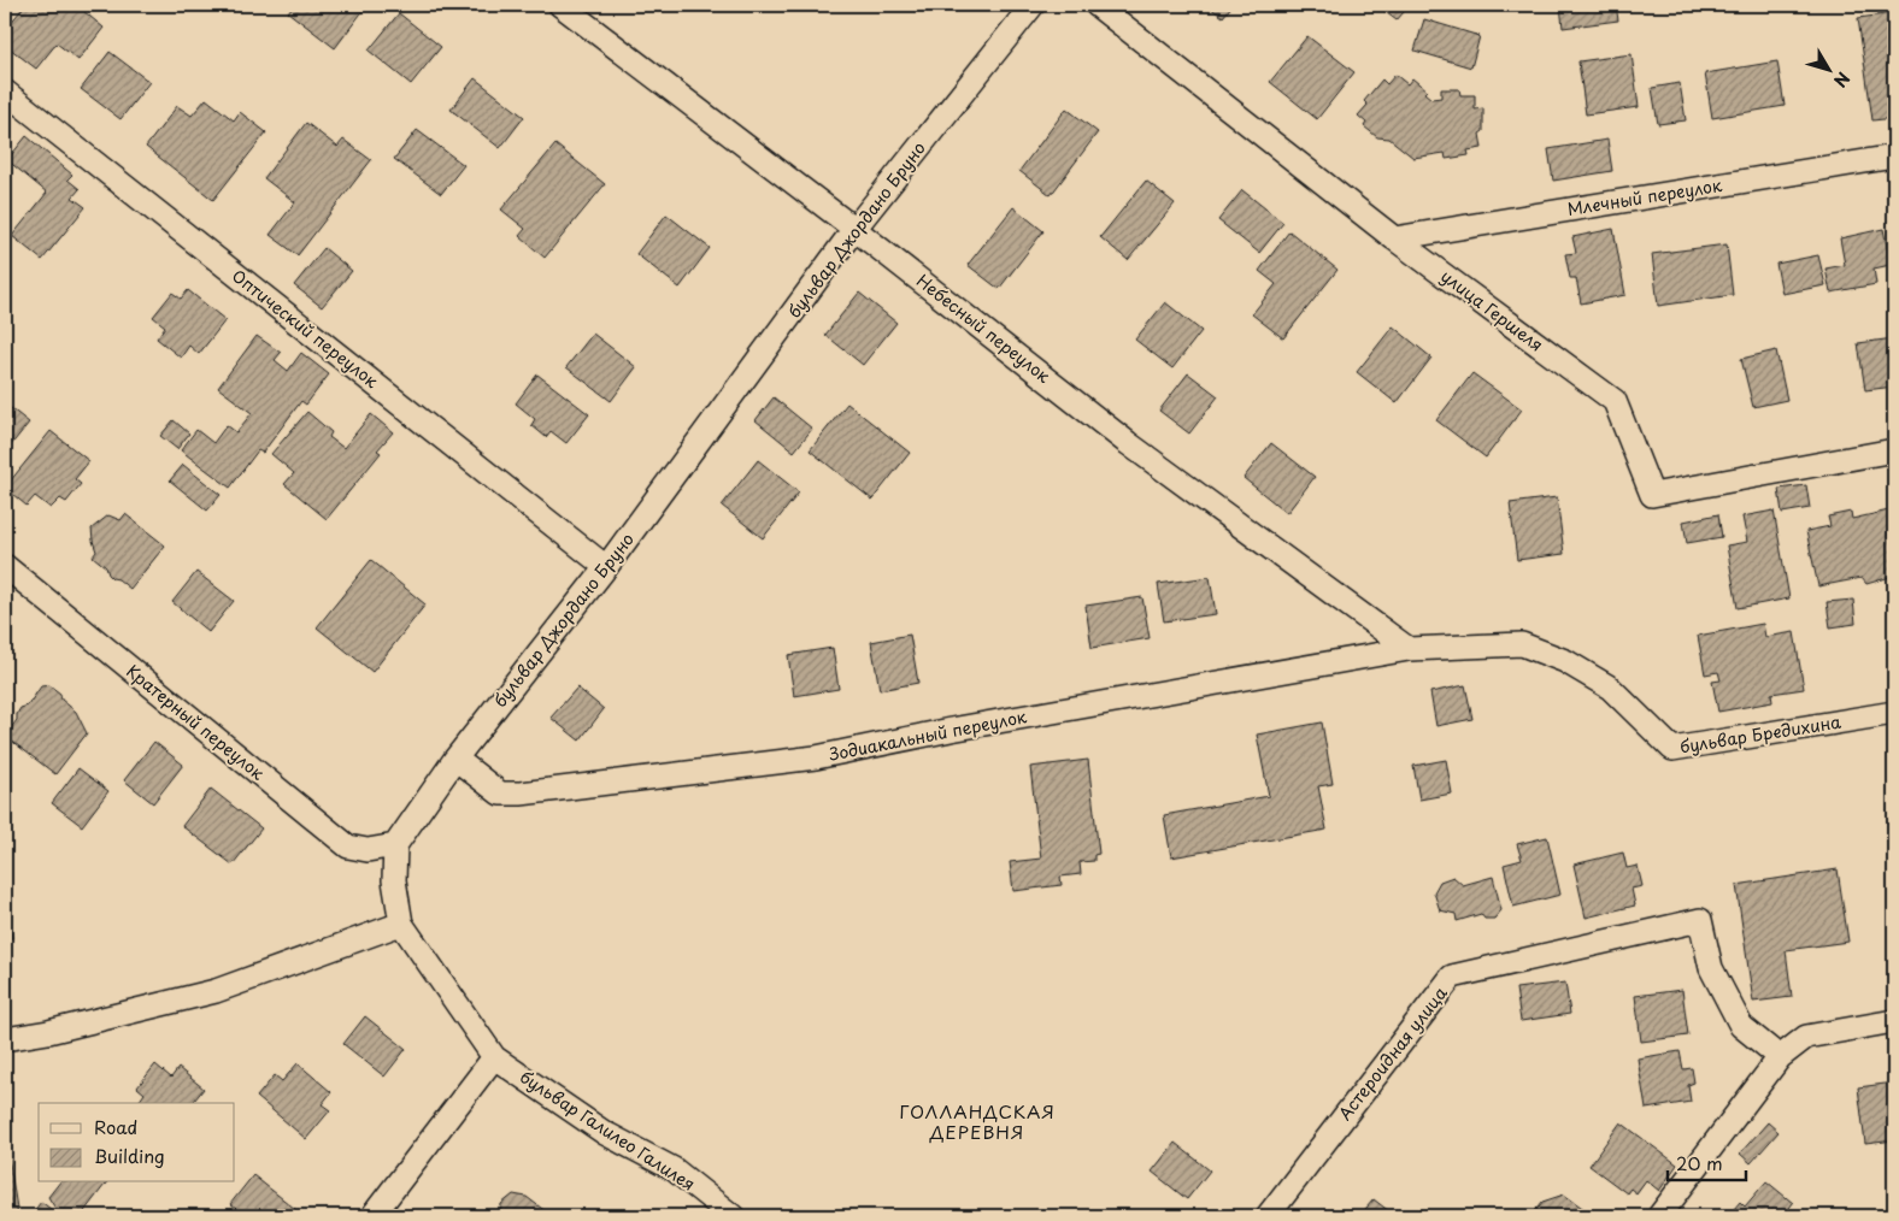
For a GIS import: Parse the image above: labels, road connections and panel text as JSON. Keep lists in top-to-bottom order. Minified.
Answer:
{"streets":{"street":["Млечный переулок","бульвар Джордано Бруно","улица Гершеля","Оптический переулок","Небесный переулок","Кратерный переулок","бульвар Бредихина","Зодиакальный переулок","Астероидная улица","бульвар Галилео Галилея"]},"crossings":[["Млечный переулок","улица Гершеля"],["бульвар Джордано Бруно","Оптический переулок"],["бульвар Джордано Бруно","Небесный переулок"],["бульвар Джордано Бруно","Кратерный переулок"],["бульвар Джордано Бруно","Зодиакальный переулок"],["Небесный переулок","бульвар Бредихина"],["Небесный переулок","Зодиакальный переулок"],["бульвар Бредихина","Зодиакальный переулок"]],"districts":["ГОЛЛАНДСКАЯ ДЕРЕВНЯ"],"legend":["Road","Building"],"scale_bar":"20 m","north":"bottom right"}
